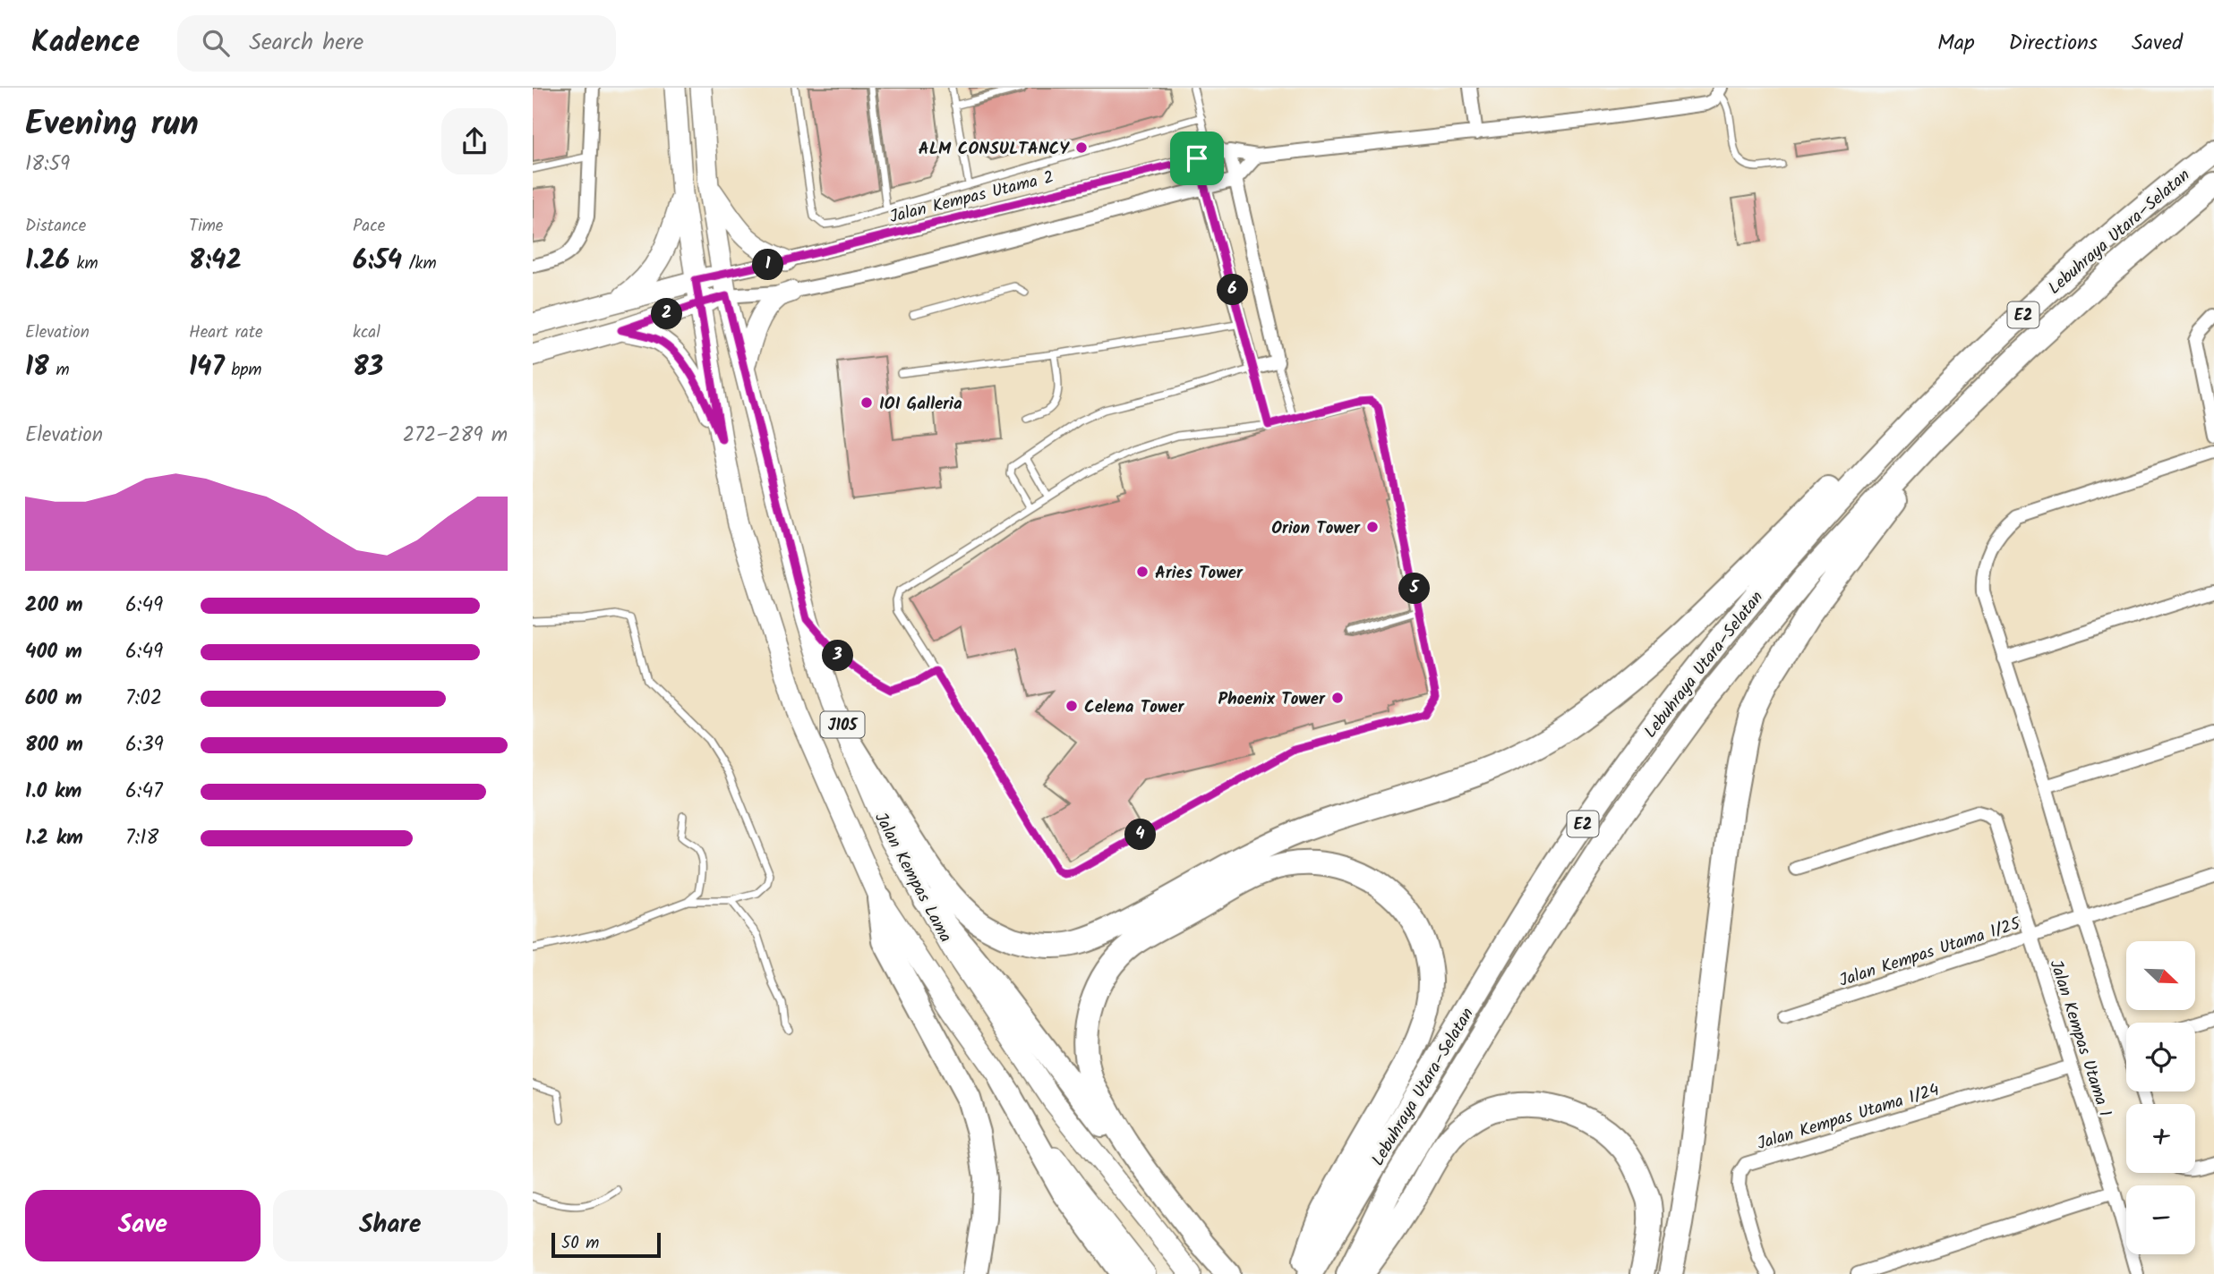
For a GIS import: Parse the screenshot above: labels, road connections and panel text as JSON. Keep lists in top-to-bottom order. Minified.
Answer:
{"streets":{"highway":["Lebuhraya Utara–Selatan","E2"],"main road":["J105","Jalan Kempas Lama"],"street":["Jalan Kempas Utama 2","Jalan Kempas Utama 1/25","Jalan Kempas Utama 1","Jalan Kempas Utama 1/24"]},"crossings":[["Jalan Kempas Utama 2","Jalan Kempas Lama"],["Jalan Kempas Utama 1/25","Jalan Kempas Utama 1"],["Jalan Kempas Utama 1","Jalan Kempas Utama 1/24"]],"places":["ALM CONSULTANCY","IOI Galleria","Orion Tower","Aries Tower","Phoenix Tower","Celena Tower"],"scale_bar":"50 m","north":"bottom right","page":{"header":"Kadence","search":"Search here","nav":["Map","Directions","Saved"],"heading":["Evening run","18:59"],"stats":[["Distance","1.26 km"],["Time","8:42"],["Pace","6:54 /km"],["Elevation","18 m"],["Heart rate","147 bpm"],["kcal","83"]],"pins":["1","6","2","5","3","4"],"chart":["Elevation","272–289 m"],"list":[{"name":"200 m","note":"6:49"},{"name":"400 m","note":"6:49"},{"name":"600 m","note":"7:02"},{"name":"800 m","note":"6:39"},{"name":"1.0 km","note":"6:47"},{"name":"1.2 km","note":"7:18"}],"map_buttons":["+","−"],"buttons":["Save","Share"],"scale":"50 m"}}
